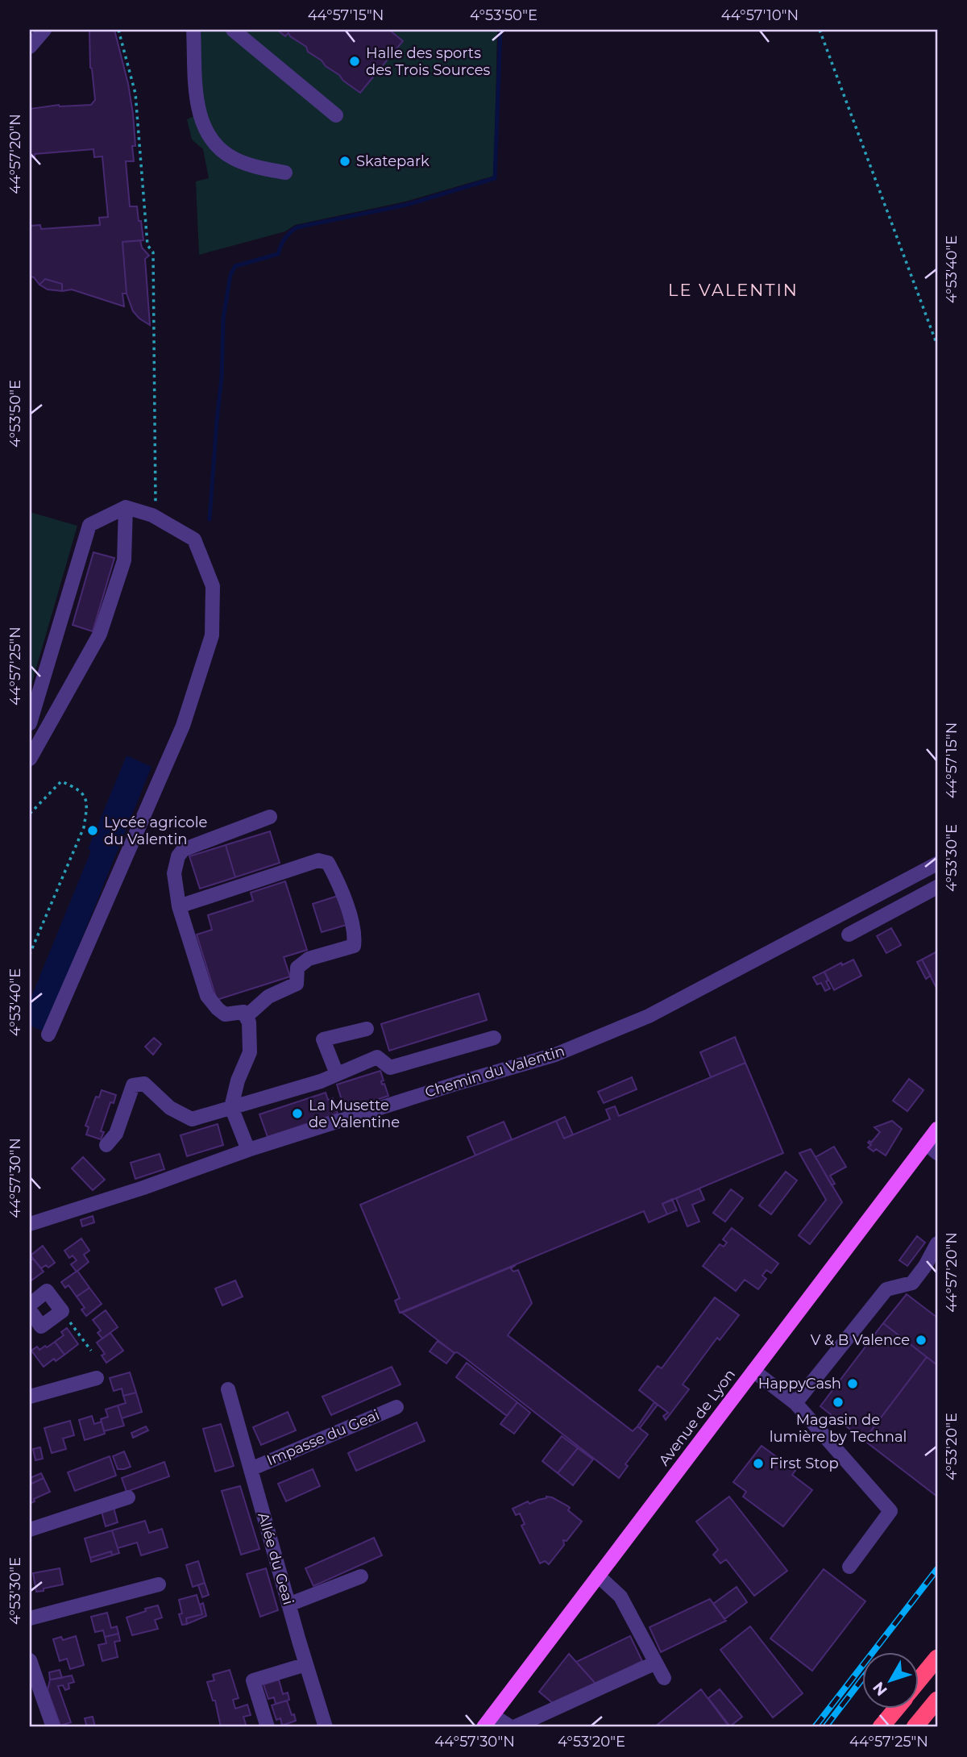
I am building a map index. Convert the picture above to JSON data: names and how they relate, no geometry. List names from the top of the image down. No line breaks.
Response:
{"streets":{"main road":["Avenue de Lyon"],"street":["Chemin du Valentin","Impasse du Geai","Allée du Geai"]},"crossings":[["Impasse du Geai","Allée du Geai"]],"districts":["LE VALENTIN"],"places":["Halle des sports des Trois Sources","Skatepark","Lycée agricole du Valentin","La Musette de Valentine","V & B Valence","HappyCash","Magasin de lumière by Technal","First Stop"],"north":"bottom left","coordinates":["44°57'15\"N","4°53'50\"E","44°57'10\"N","44°57'20\"N","4°53'40\"E","44°57'25\"N","4°53'30\"E","44°57'30\"N","4°53'20\"E"]}
